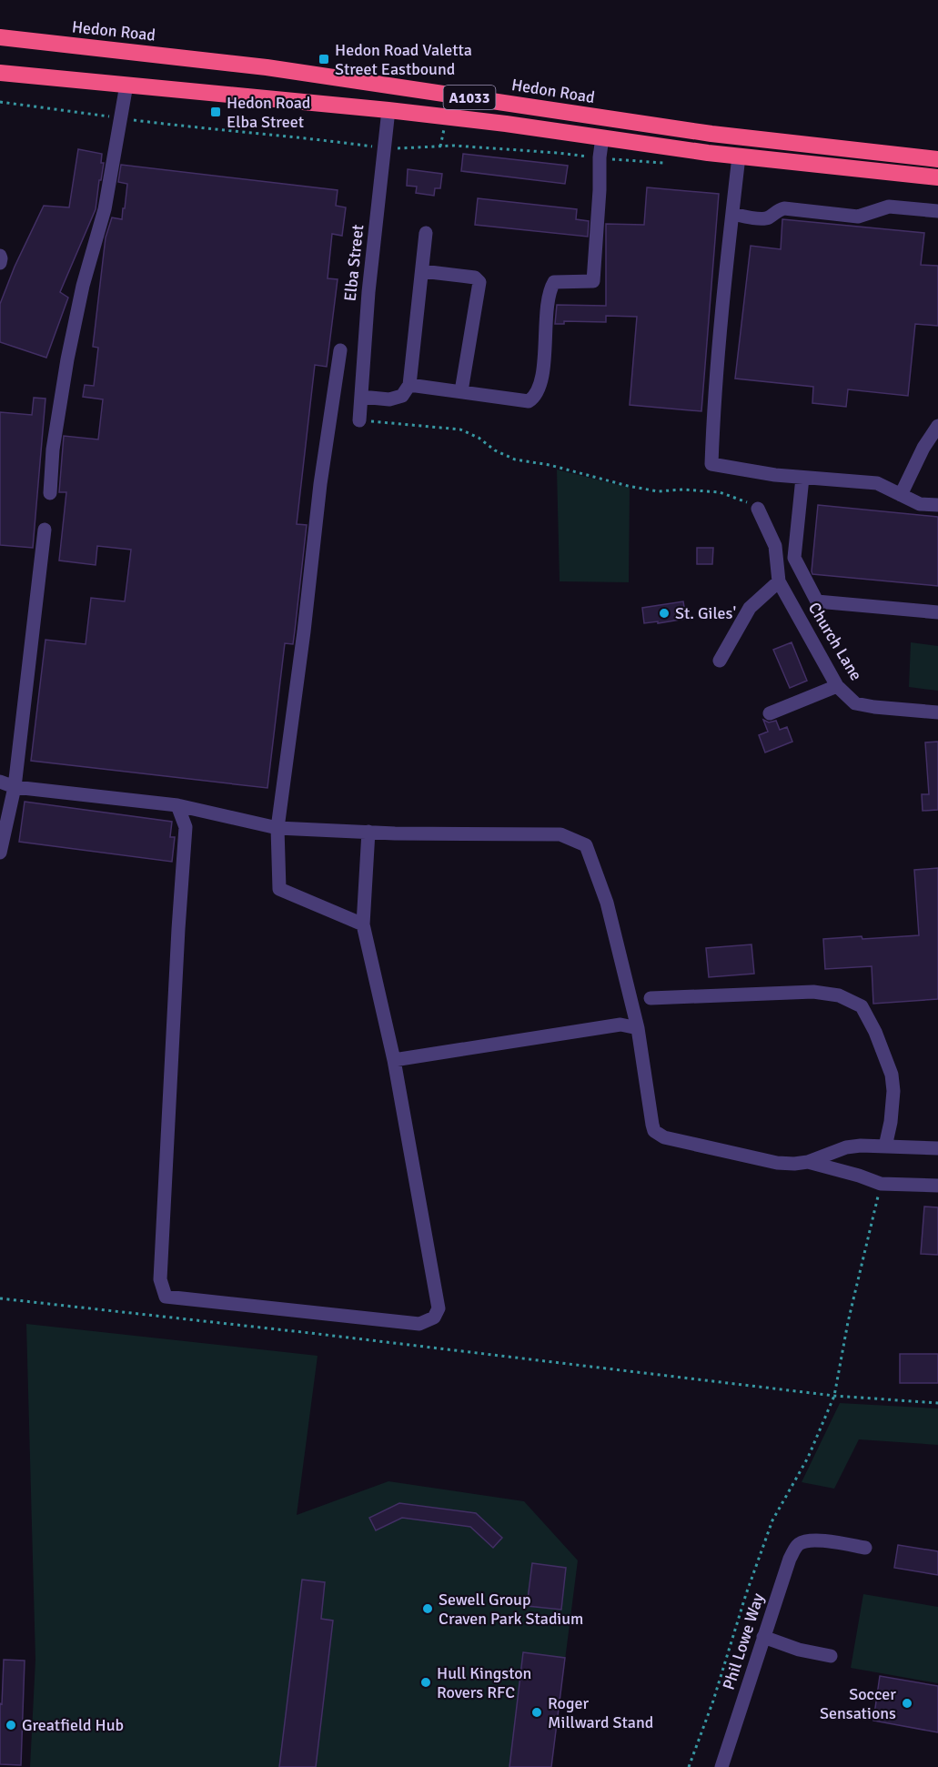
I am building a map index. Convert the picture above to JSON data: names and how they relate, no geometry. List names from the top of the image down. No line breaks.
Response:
{"streets":{"highway":["Hedon Road","A1033"],"street":["Elba Street","Church Lane","Phil Lowe Way"]},"crossings":[["A1033","Elba Street"]],"places":{"transit":["Hedon Road Valetta Street Eastbound","Hedon Road Elba Street"],"other":["St. Giles'","Sewell Group Craven Park Stadium","Hull Kingston Rovers RFC","Soccer Sensations","Roger Millward Stand","Greatfield Hub"]}}
